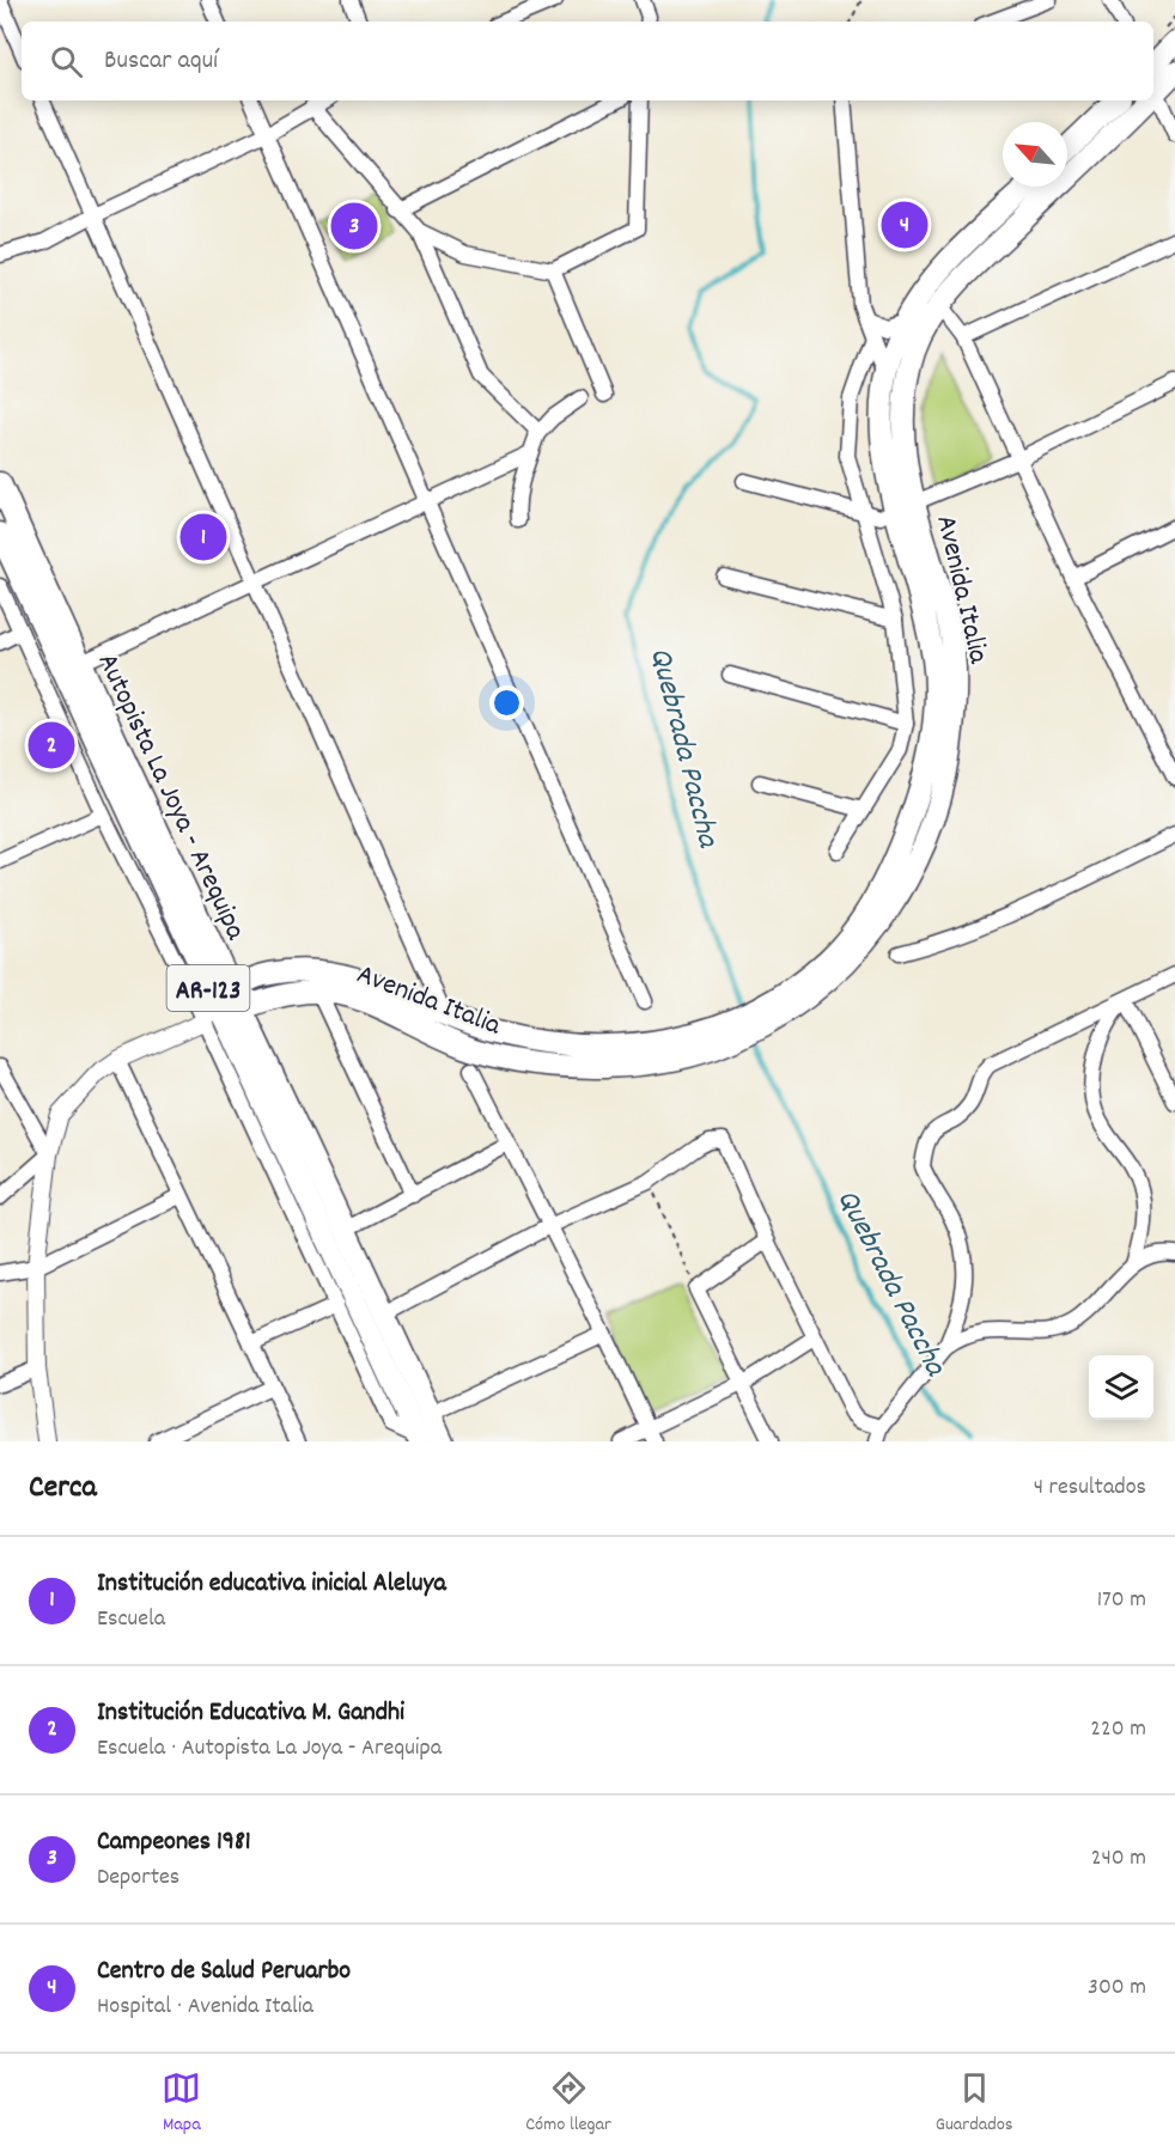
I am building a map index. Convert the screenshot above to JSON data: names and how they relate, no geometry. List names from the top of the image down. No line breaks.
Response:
{"streets":{"main road":["Avenida Italia","Autopista La Joya - Arequipa","AR-123"]},"crossings":[["Avenida Italia","Autopista La Joya - Arequipa"]],"water":["Quebrada Paccha"],"north":"top left","page":{"search":"Buscar aquí","pins":["4","3","1","2"],"heading":["Cerca","4 resultados"],"list":[{"mark":"1","name":"Institución educativa inicial Aleluya","note":"Escuela","value":"170 m"},{"mark":"2","name":"Institución Educativa M. Gandhi","note":"Escuela · Autopista La Joya - Arequipa","value":"220 m"},{"mark":"3","name":"Campeones 1981","note":"Deportes","value":"240 m"},{"mark":"4","name":"Centro de Salud Peruarbo","note":"Hospital · Avenida Italia","value":"300 m"}],"nav":["Mapa","Cómo llegar","Guardados"]}}
